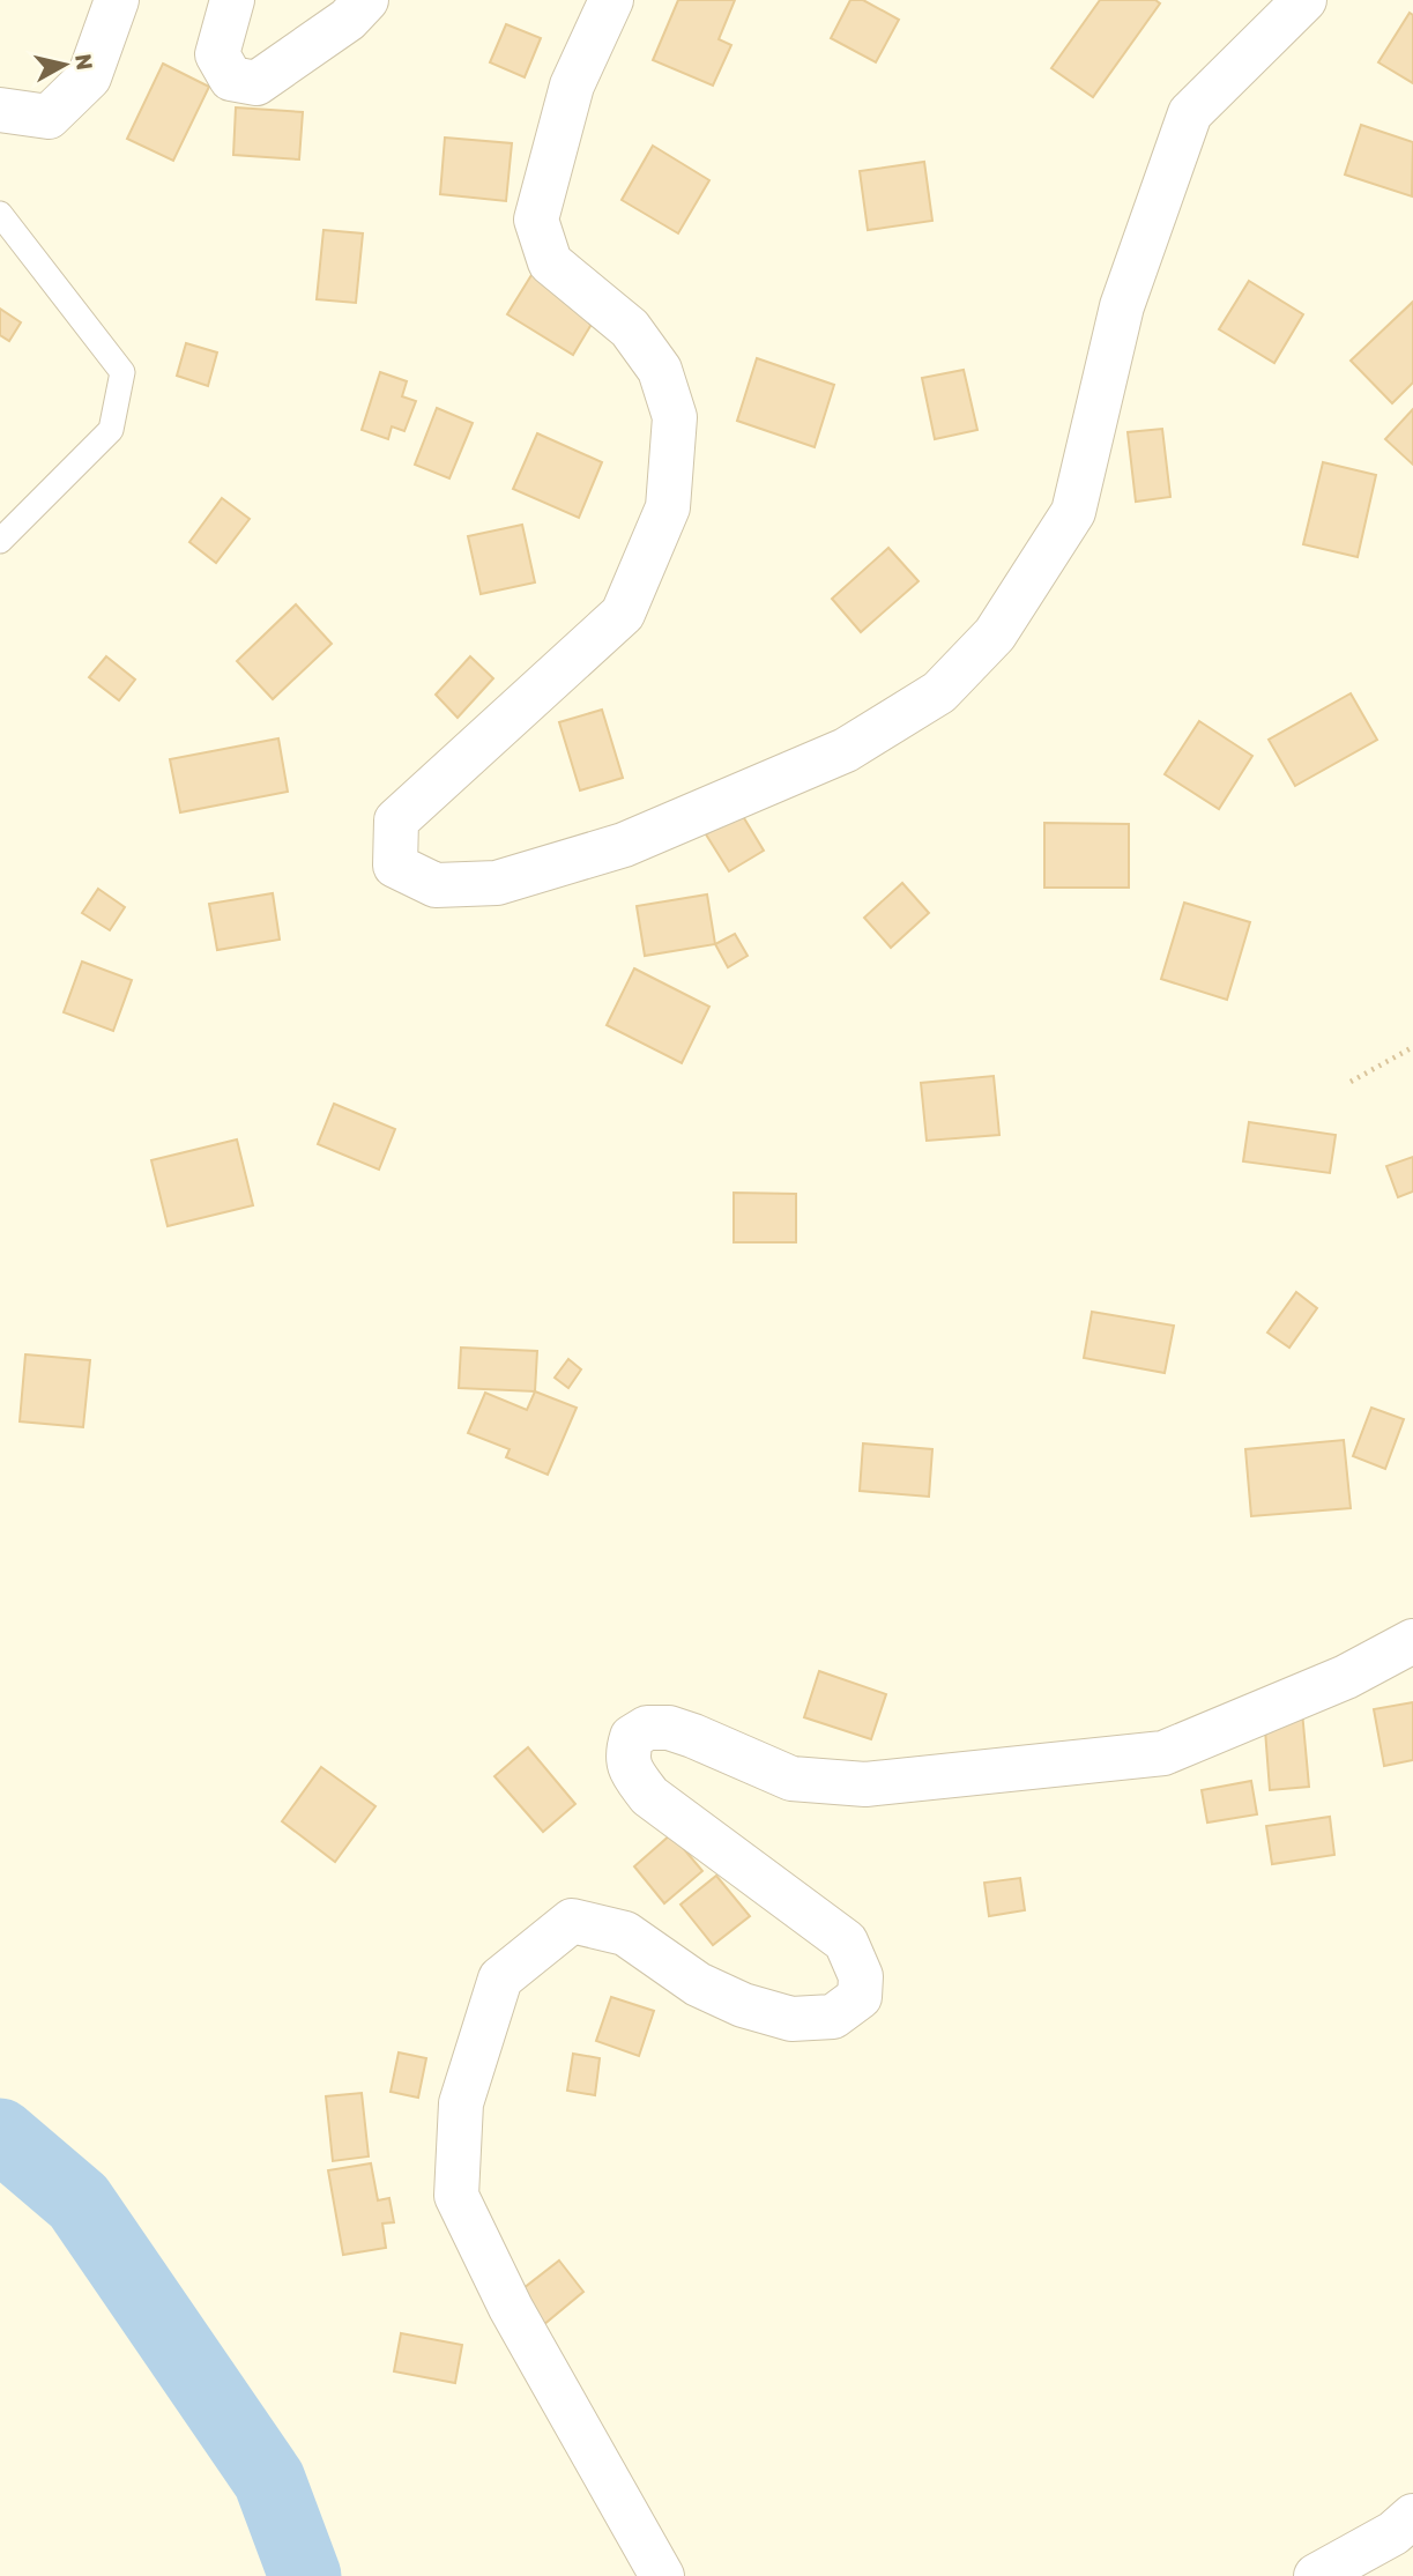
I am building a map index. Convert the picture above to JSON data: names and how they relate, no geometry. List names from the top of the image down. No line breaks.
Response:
{"north":"right"}
